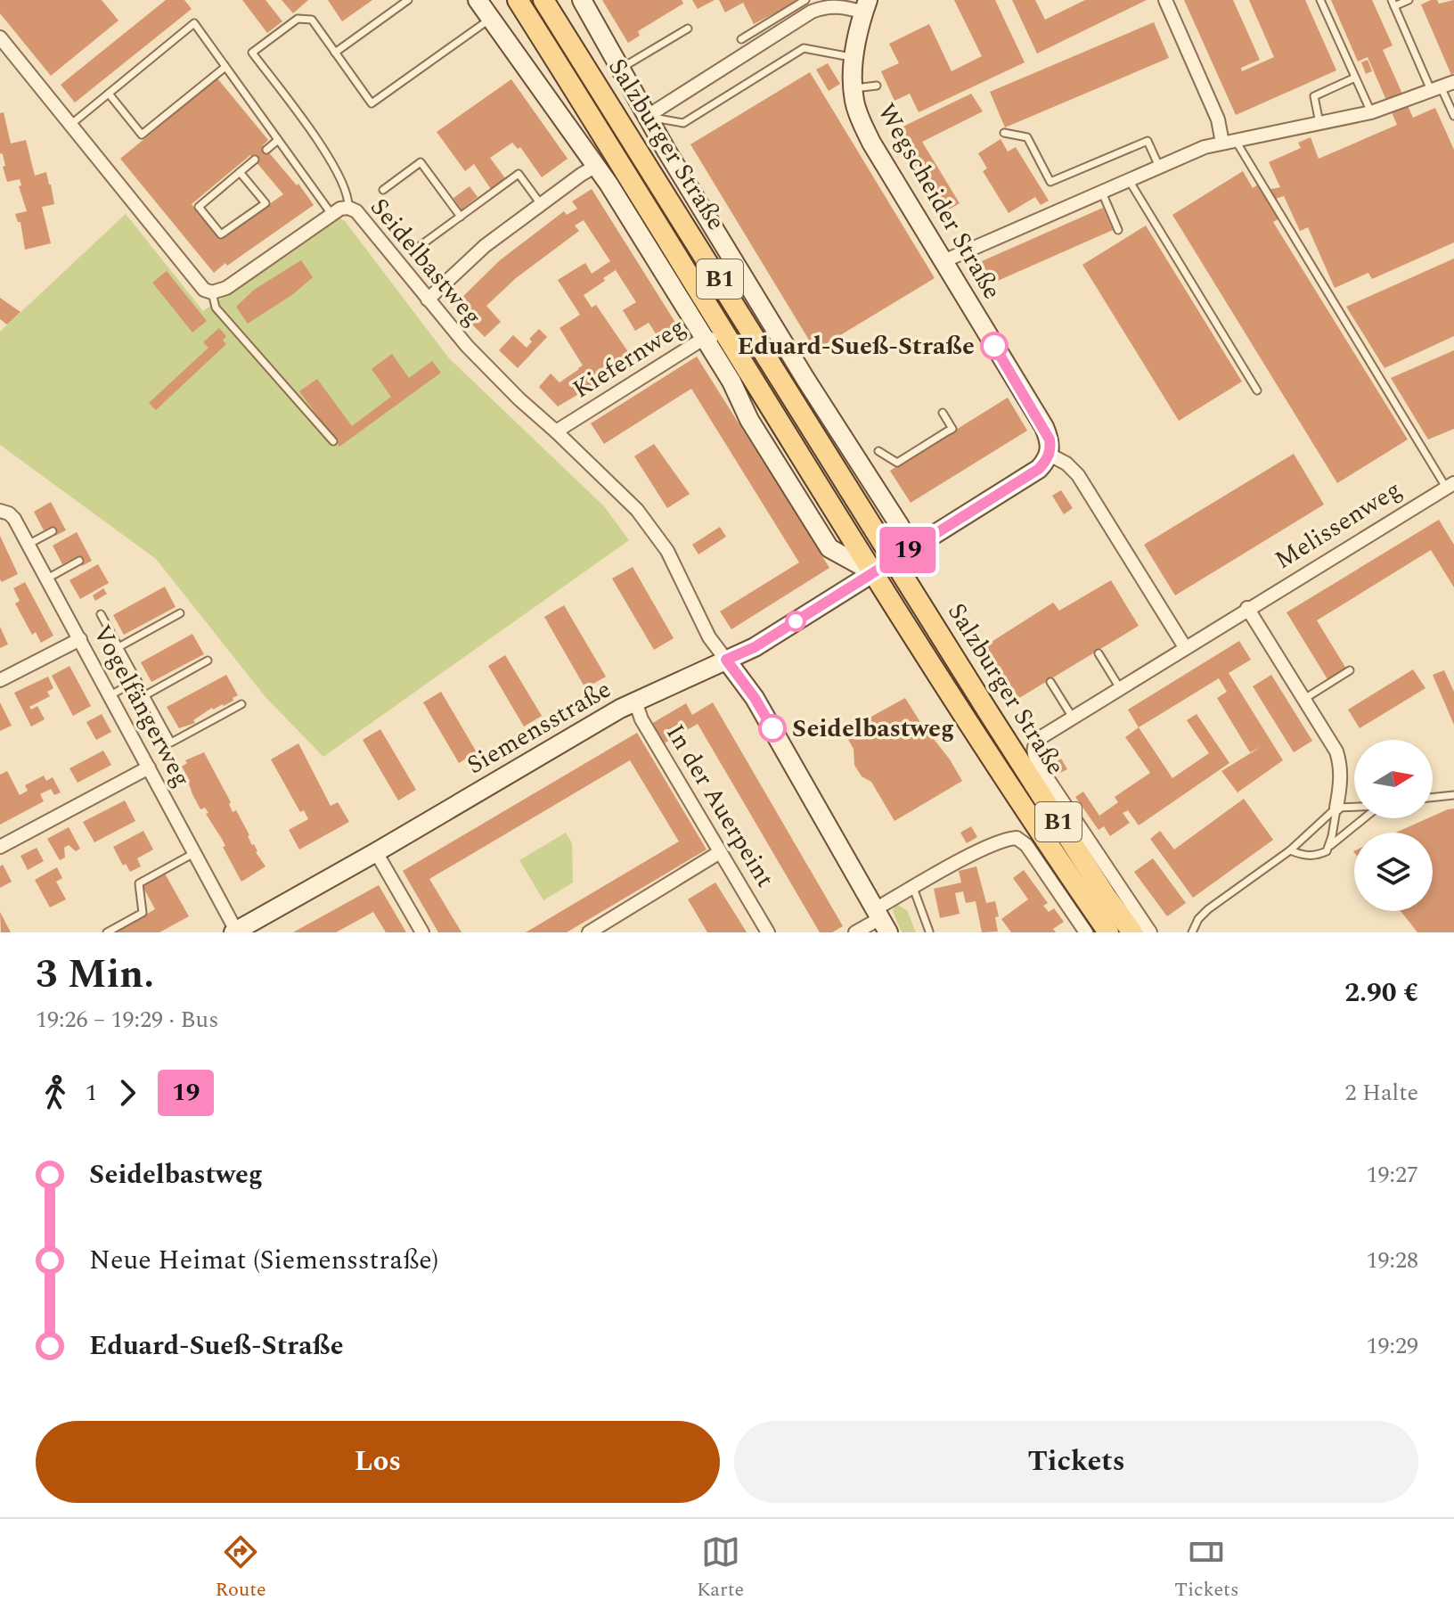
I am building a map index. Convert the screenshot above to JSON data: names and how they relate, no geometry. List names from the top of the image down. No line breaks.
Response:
{"streets":{"main road":["Salzburger Straße","B1"],"street":["Wegscheider Straße","Seidelbastweg","Kiefernweg","Melissenweg","Vogelfängerweg","Siemensstraße","In der Auerpeint"]},"crossings":[["Salzburger Straße","Kiefernweg"],["Salzburger Straße","Siemensstraße"],["Seidelbastweg","Kiefernweg"],["Seidelbastweg","Siemensstraße"],["Vogelfängerweg","Siemensstraße"],["Siemensstraße","In der Auerpeint"]],"places":["Eduard-Sueß-Straße","Seidelbastweg"],"lines":["bus line 19"],"north":"right","page":{"on_map":"19","heading":["3 Min.","19:26 – 19:29 · Bus","2.90 €"],"legs":["1","19","2 Halte"],"list":[{"name":"Seidelbastweg","value":"19:27"},{"name":"Neue Heimat (Siemensstraße)","value":"19:28"},{"name":"Eduard-Sueß-Straße","value":"19:29"}],"buttons":["Los","Tickets"],"tabs":["Route","Karte","Tickets"]}}
